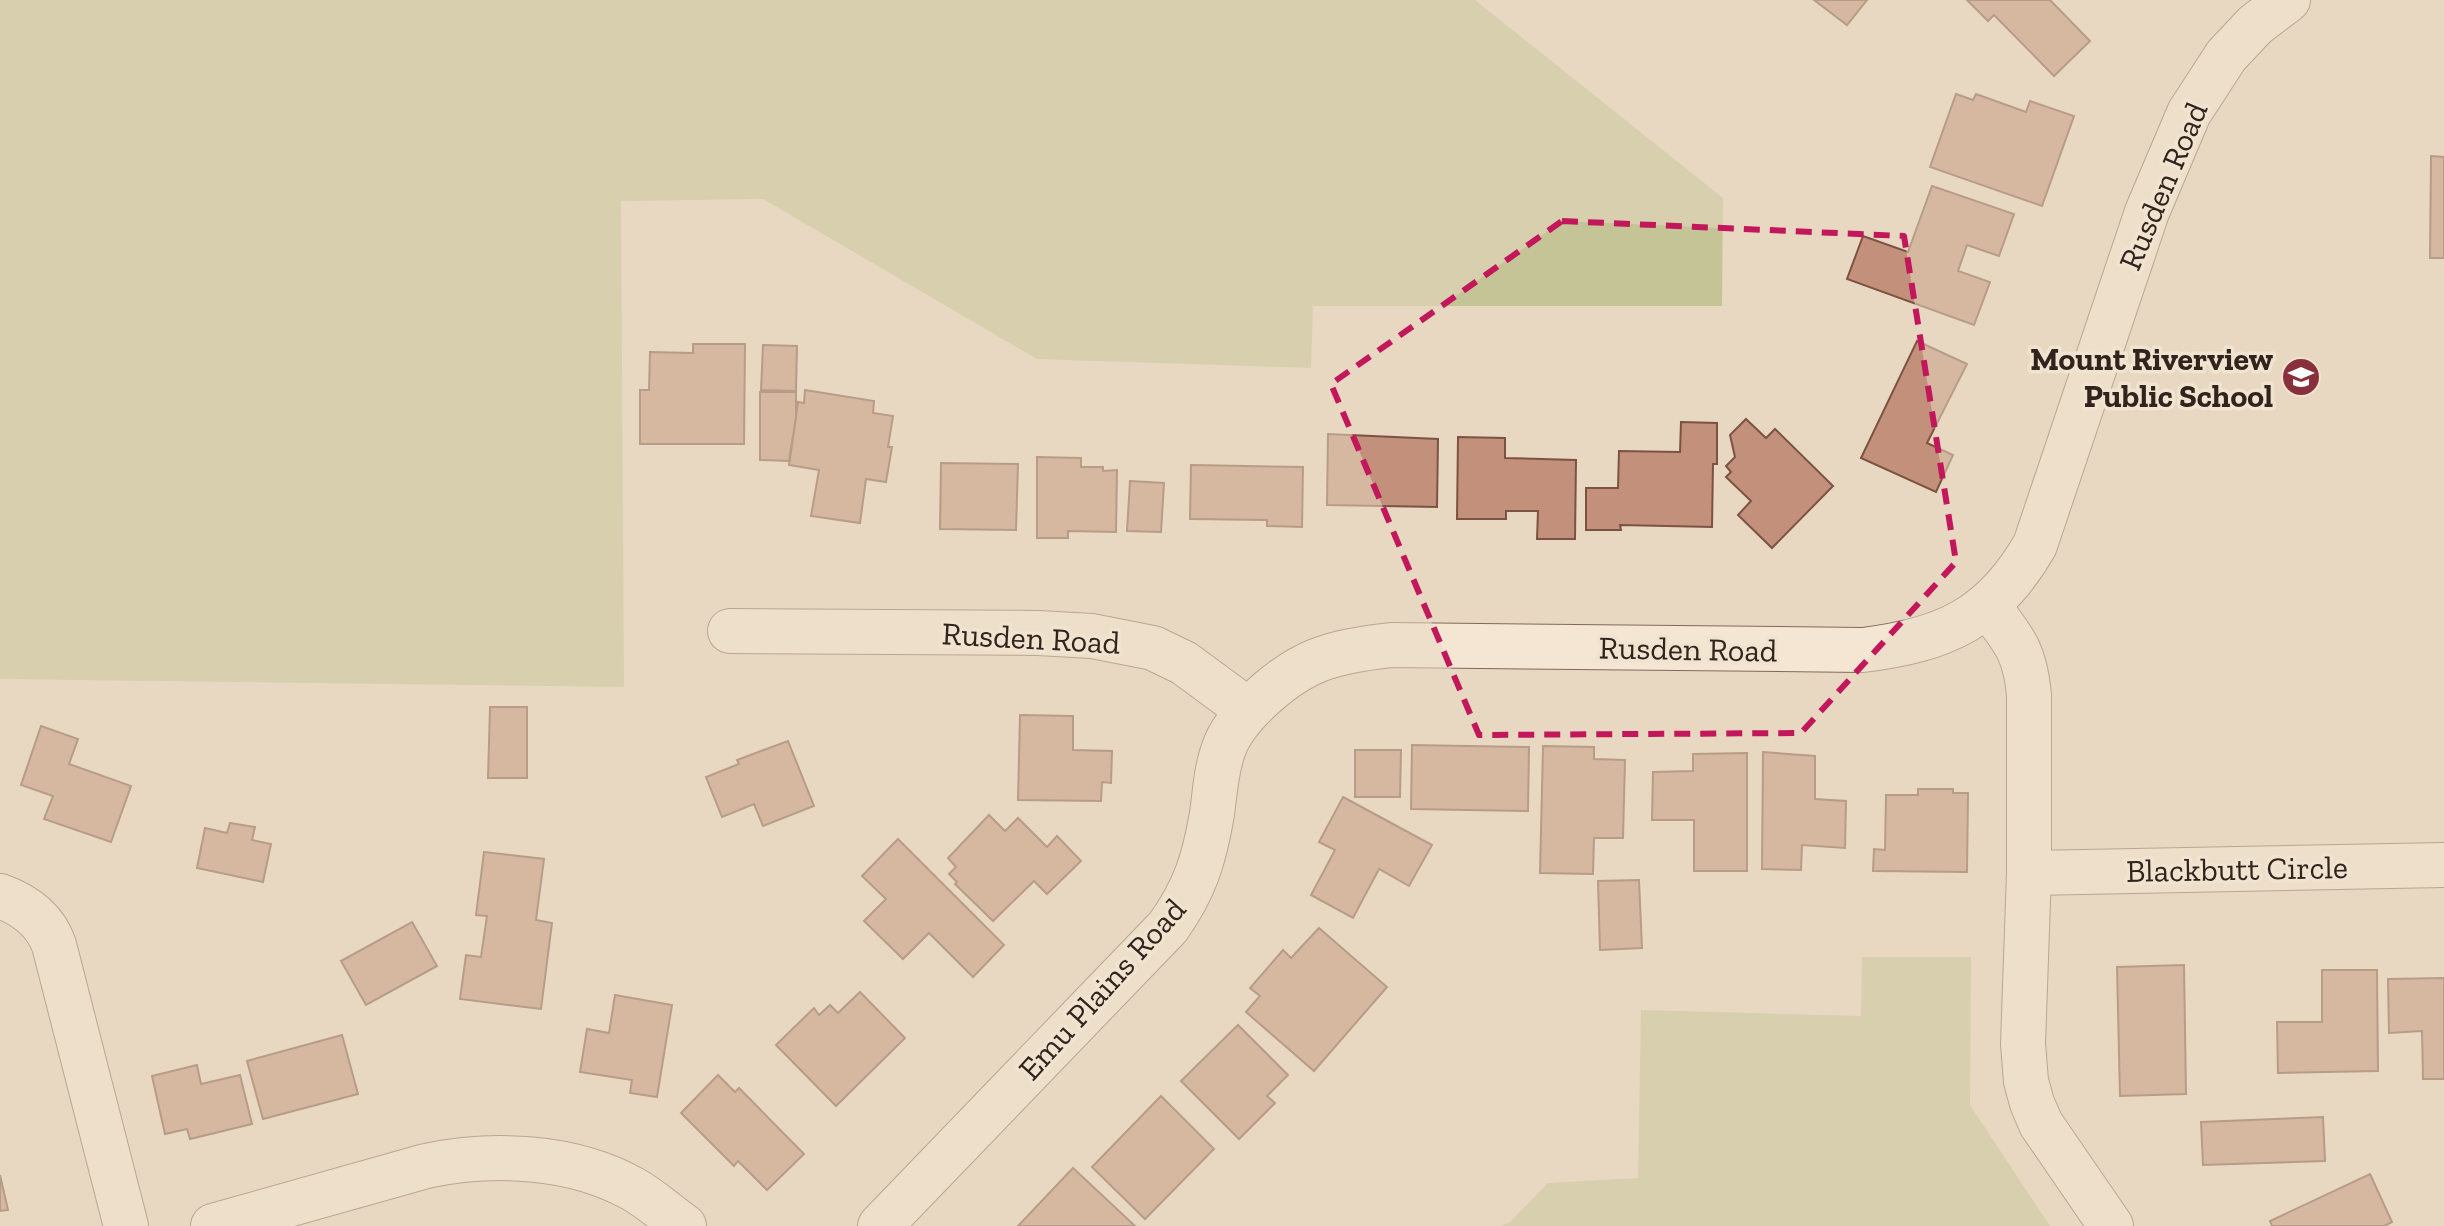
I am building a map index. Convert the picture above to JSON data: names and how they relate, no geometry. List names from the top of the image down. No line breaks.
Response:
{"streets":{"street":["Rusden Road","Blackbutt Circle","Emu Plains Road"]},"crossings":[["Rusden Road","Emu Plains Road"]],"places":{"school or university":["Mount Riverview Public School"]}}
